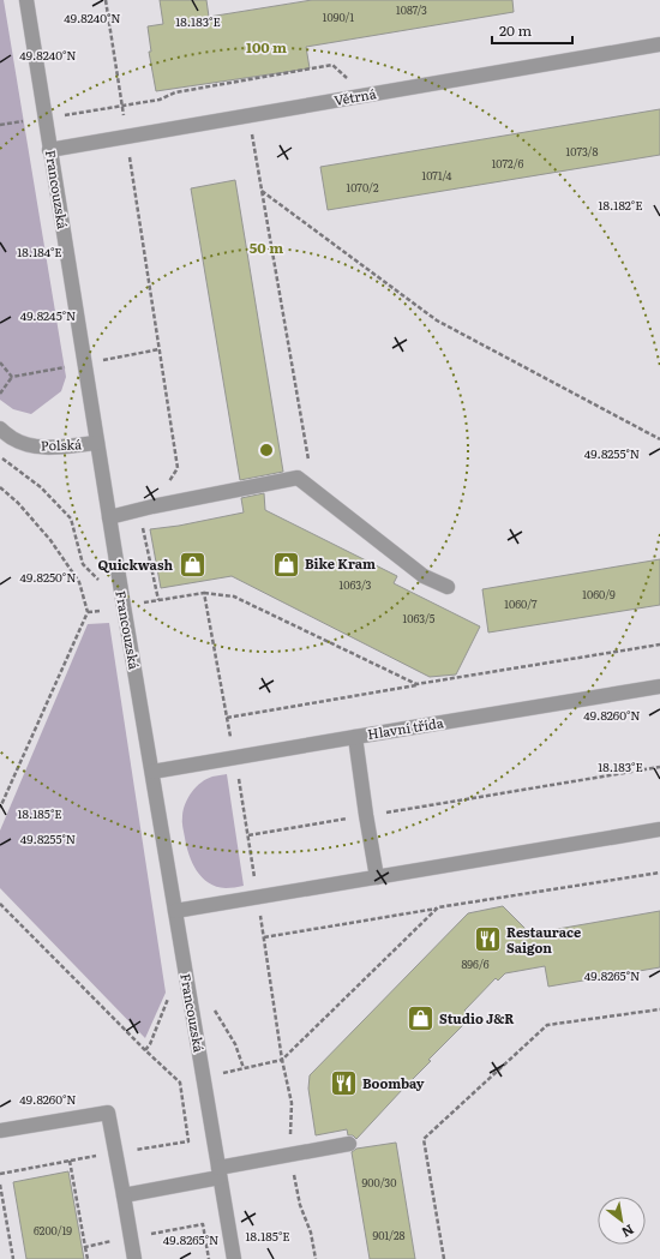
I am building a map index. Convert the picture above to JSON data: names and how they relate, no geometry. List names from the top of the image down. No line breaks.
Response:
{"streets":{"street":["Větrná","Francouzská","Polská","Hlavní třída"]},"crossings":[["Větrná","Francouzská"],["Francouzská","Polská"],["Francouzská","Hlavní třída"]],"places":{"shop":["Bike Kram","Quickwash","Studio J&R"],"restaurant":["Restaurace Saigon","Boombay"]},"house_numbers":["1087/3","1090/1","1073/8","1072/6","1071/4","1070/2","1063/3","1060/9","1060/7","1063/5","896/6","900/30","6200/19","901/28"],"scale_bar":"20 m","north":"bottom right","coordinates":["49.8240°N","18.183°E","18.182°E","18.184°E","49.8245°N","49.8255°N","49.8250°N","49.8260°N","18.185°E","49.8265°N"],"rings":["100 m","50 m"]}
